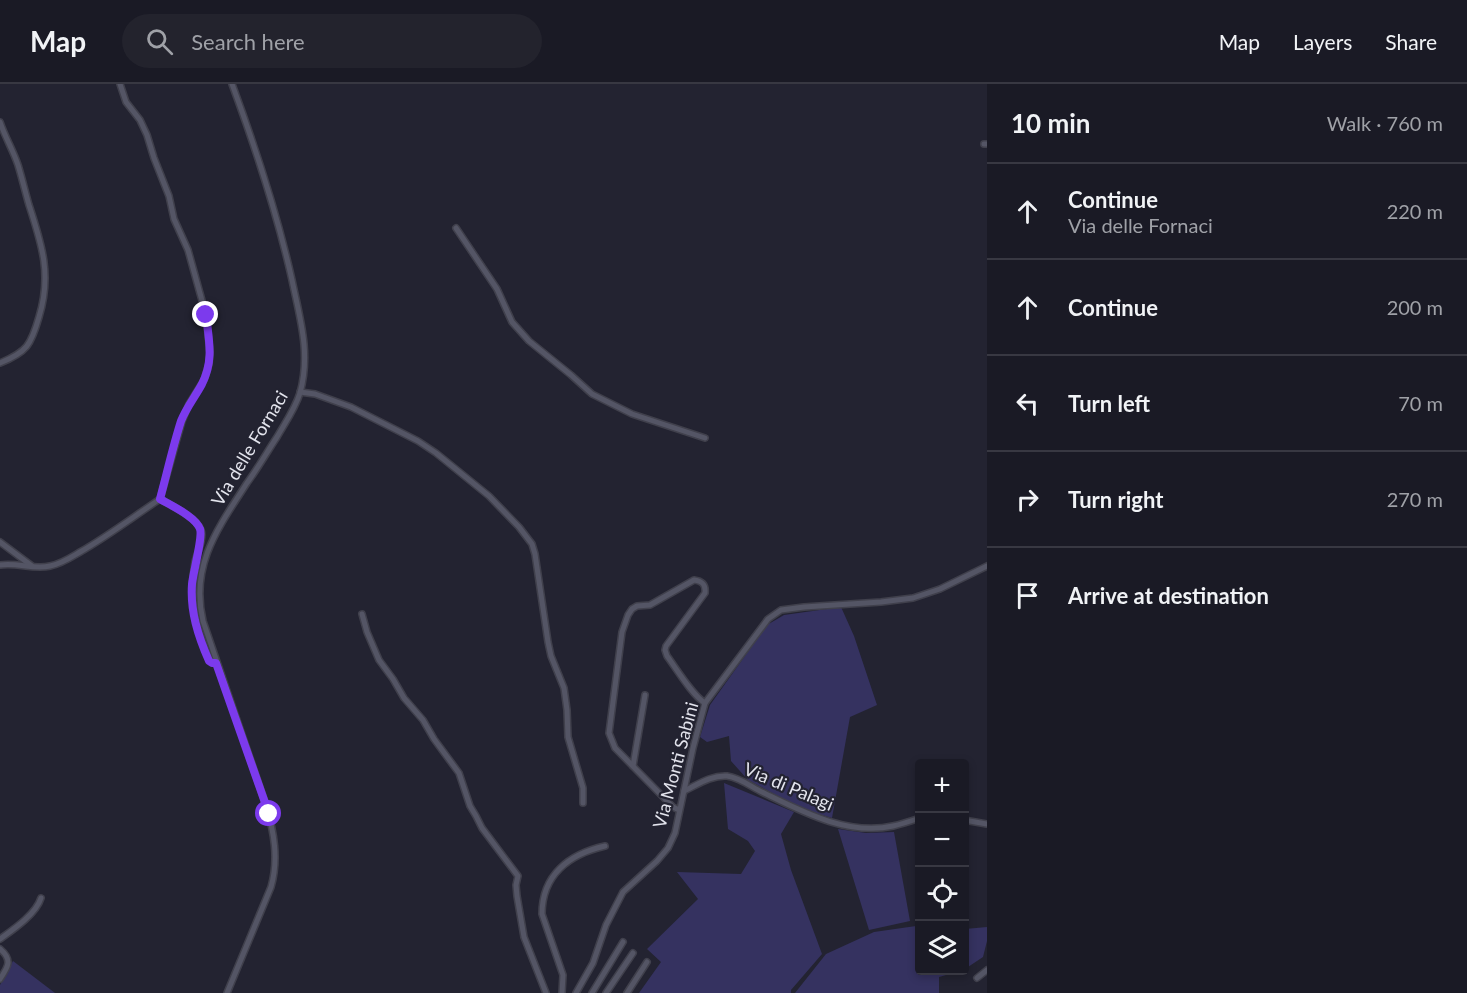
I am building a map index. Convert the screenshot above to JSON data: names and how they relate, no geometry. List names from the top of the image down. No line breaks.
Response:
{"streets":{"street":["Via delle Fornaci","Via Monti Sabini","Via di Palagi"]},"crossings":[["Via Monti Sabini","Via di Palagi"]],"page":{"header":"Map","search":"Search here","nav":["Map","Layers","Share"],"heading":["10 min","Walk · 760 m"],"list":[["Continue","Via delle Fornaci","220 m"],["Continue","200 m"],["Turn left","70 m"],["Turn right","270 m"],"Arrive at destination"],"map_buttons":["+","−"]}}
